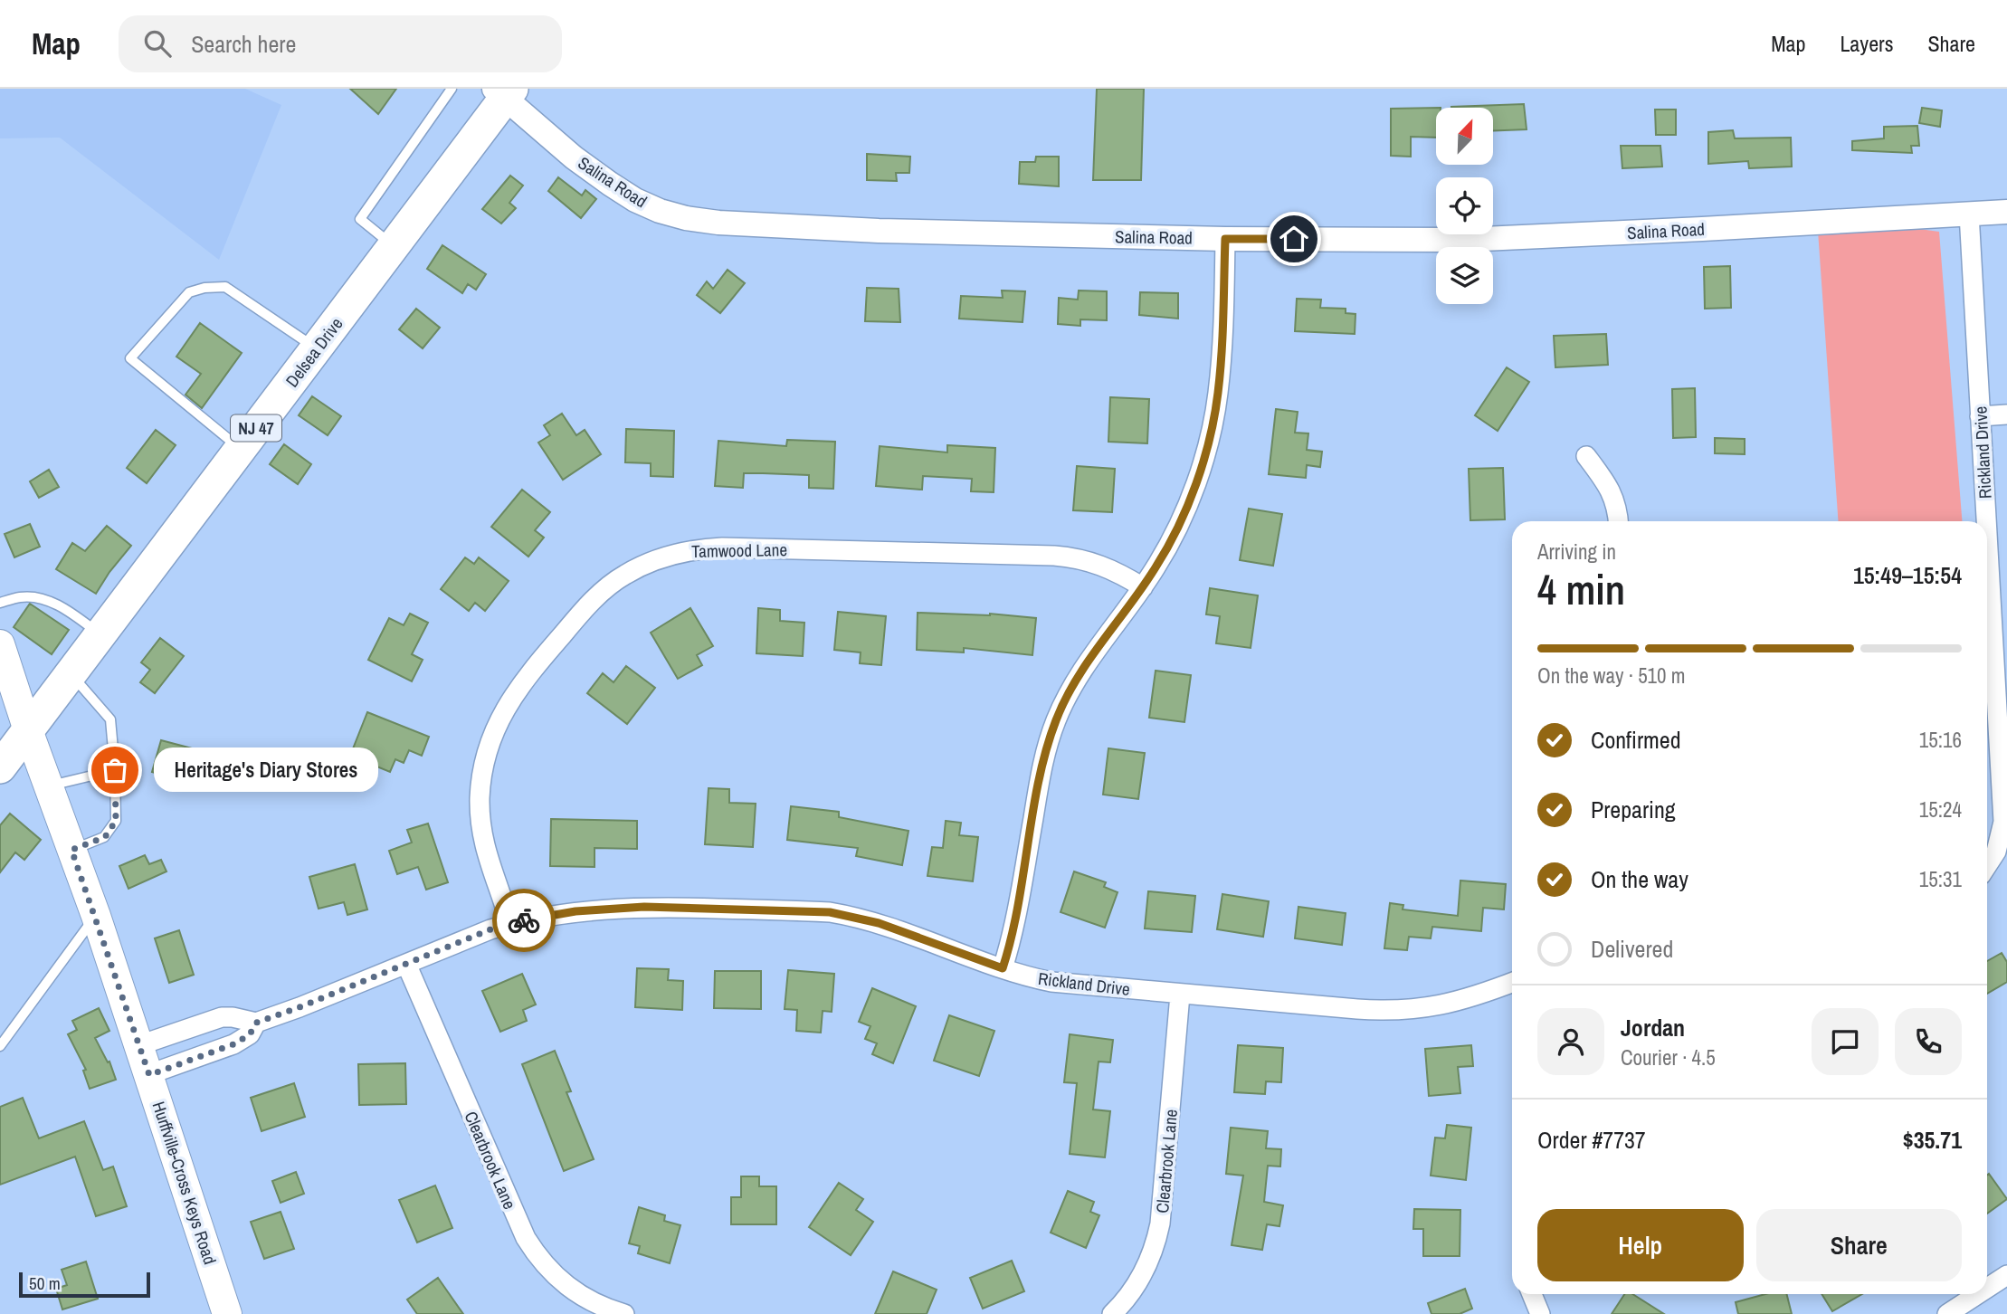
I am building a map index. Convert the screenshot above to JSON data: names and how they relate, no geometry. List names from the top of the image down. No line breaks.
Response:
{"streets":{"main road":["Delsea Drive","NJ 47","Hurffville-Cross Keys Road"],"street":["Salina Road","Rickland Drive","Tamwood Lane","Clearbrook Lane"]},"crossings":[["Salina Road","Delsea Drive"],["Salina Road","Rickland Drive"],["Delsea Drive","Hurffville-Cross Keys Road"],["Rickland Drive","Tamwood Lane"],["Rickland Drive","Clearbrook Lane"],["Rickland Drive","Hurffville-Cross Keys Road"]],"places":["Heritage's Diary Stores"],"scale_bar":"50 m","north":"top right","page":{"header":"Map","search":"Search here","nav":["Map","Layers","Share"],"heading":["4 min","Arriving in","15:49–15:54"],"panel":["Jordan","Courier · 4.5","Order #7737","$35.71"],"bar":"On the way · 510 m","list":[["Confirmed","15:16"],["Preparing","15:24"],["On the way","15:31"],"Delivered"],"bubble":"Heritage's Diary Stores","buttons":["Help","Share"],"scale":"50 m"}}
